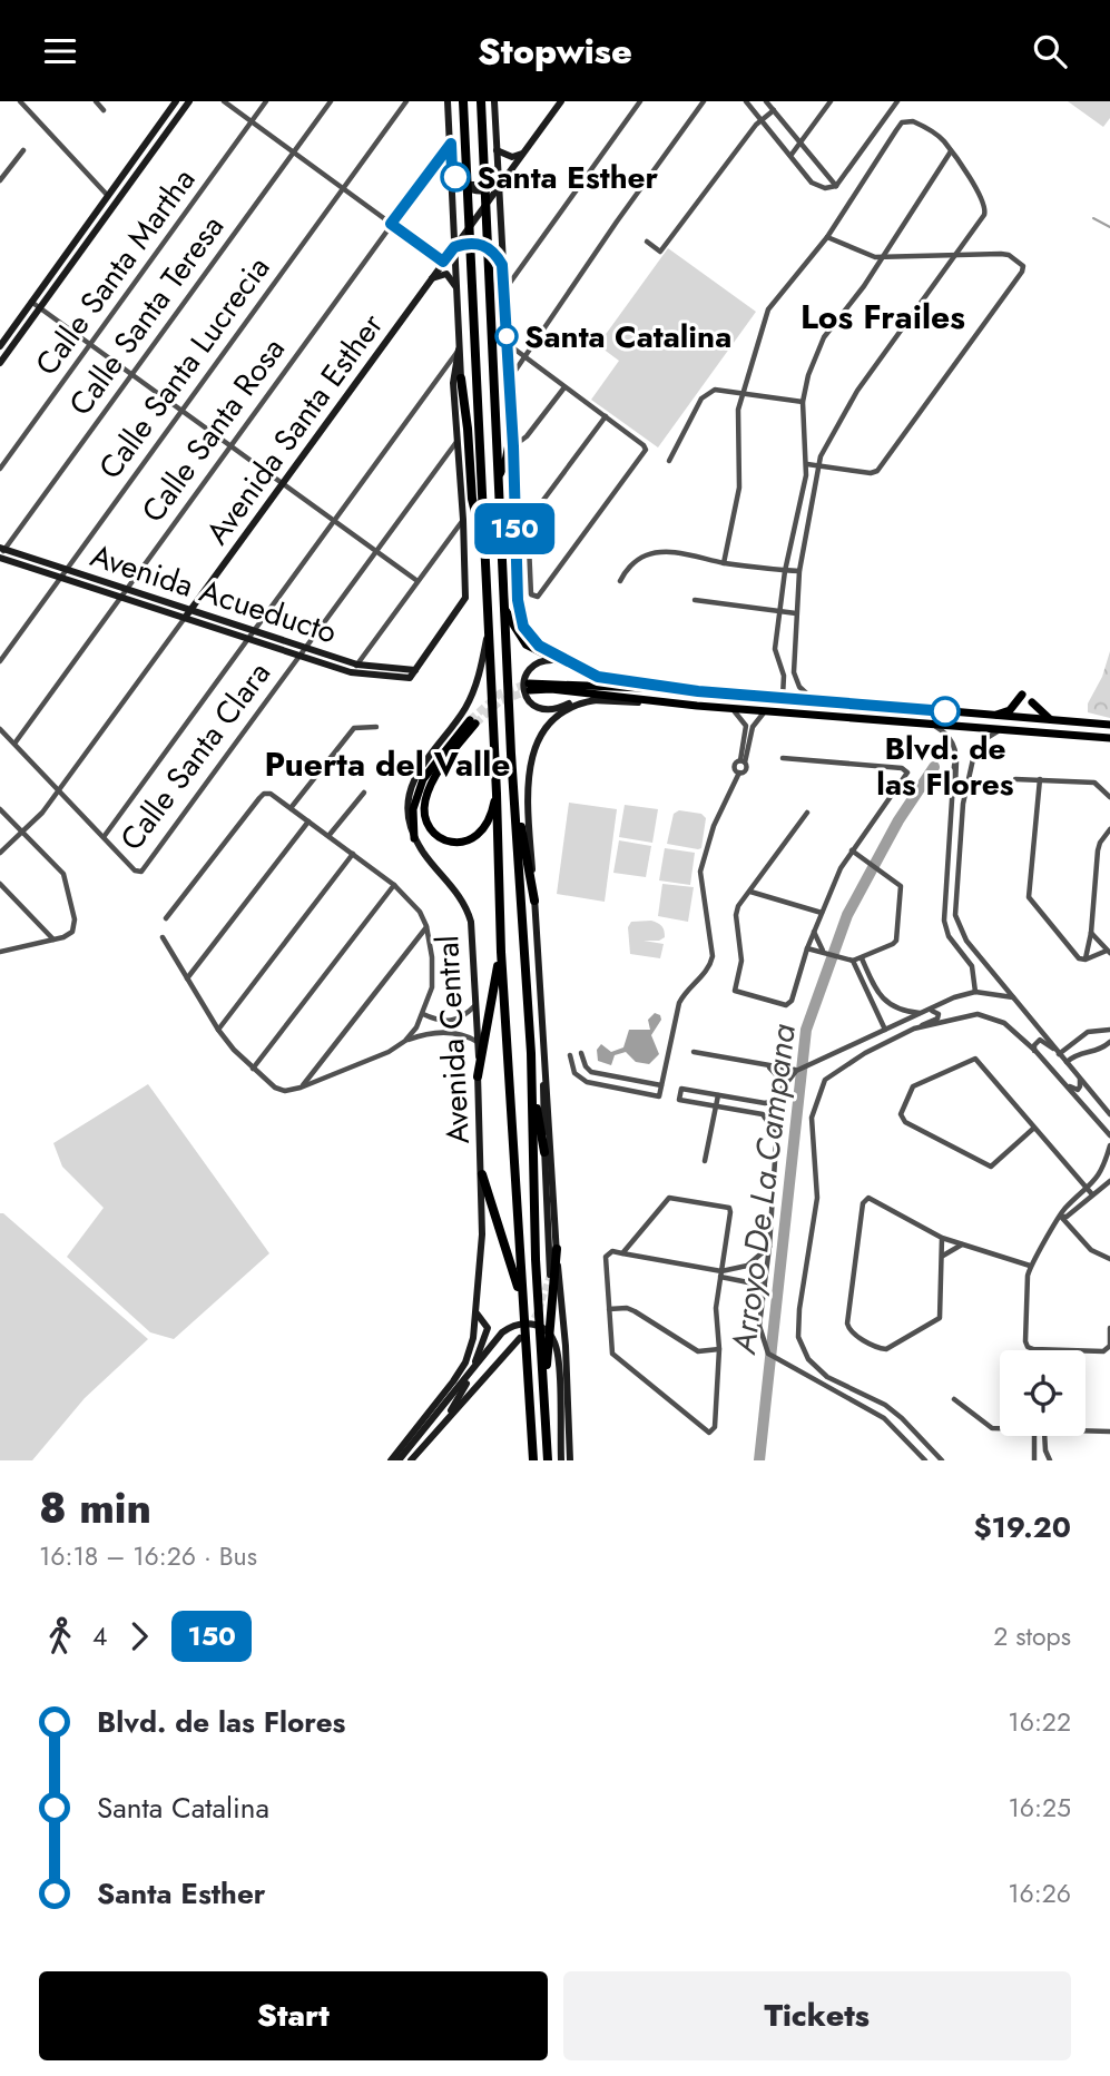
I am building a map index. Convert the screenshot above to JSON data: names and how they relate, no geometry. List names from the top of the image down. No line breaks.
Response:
{"streets":{"main road":["Avenida Santa Esther","Avenida Acueducto","Avenida Central"],"street":["Calle Santa Martha","Calle Santa Teresa","Calle Santa Lucrecia","Calle Santa Rosa","Calle Santa Clara"]},"crossings":[["Calle Santa Teresa","Avenida Acueducto"],["Calle Santa Lucrecia","Avenida Acueducto"],["Avenida Santa Esther","Avenida Acueducto"],["Calle Santa Rosa","Avenida Acueducto"],["Avenida Acueducto","Calle Santa Clara"]],"districts":["Los Frailes","Puerta del Valle"],"water":["Arroyo De La Campana"],"places":["Santa Esther","Santa Catalina","Blvd. de las Flores"],"lines":["bus line 150"],"page":{"header":"Stopwise","on_map":"150","heading":["8 min","16:18 – 16:26 · Bus","$19.20"],"legs":["4","150","2 stops"],"list":[{"name":"Blvd. de las Flores","value":"16:22"},{"name":"Santa Catalina","value":"16:25"},{"name":"Santa Esther","value":"16:26"}],"buttons":["Start","Tickets"]}}
